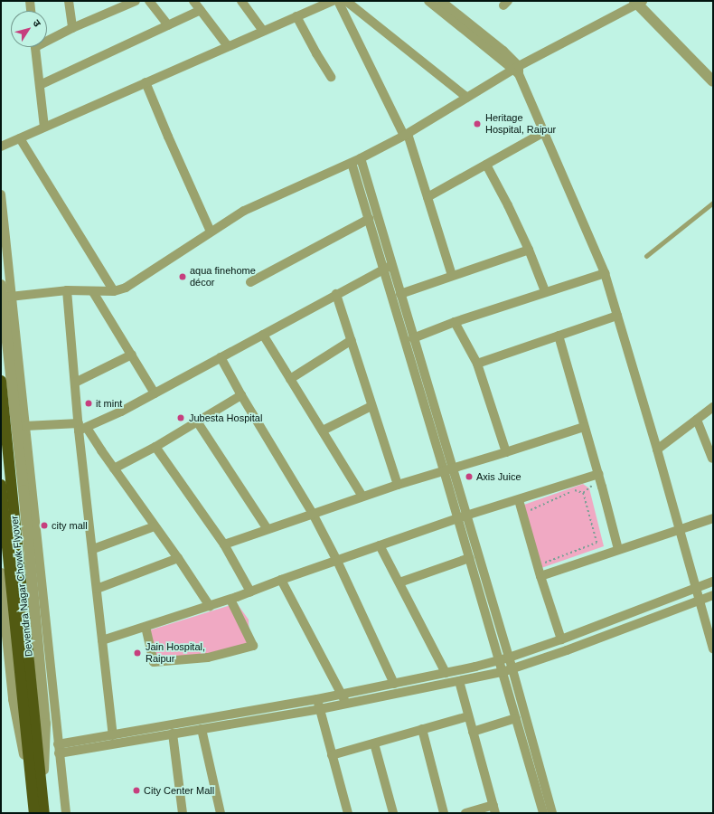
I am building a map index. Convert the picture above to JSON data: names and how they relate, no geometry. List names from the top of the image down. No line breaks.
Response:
{"streets":{"highway":["Devendra Nagar Chowk Flyover"]},"places":["Heritage Hospital, Raipur","aqua finehome décor","it mint","Jubesta Hospital","Axis Juice","city mall","Jain Hospital, Raipur","City Center Mall"],"north":"top right"}
